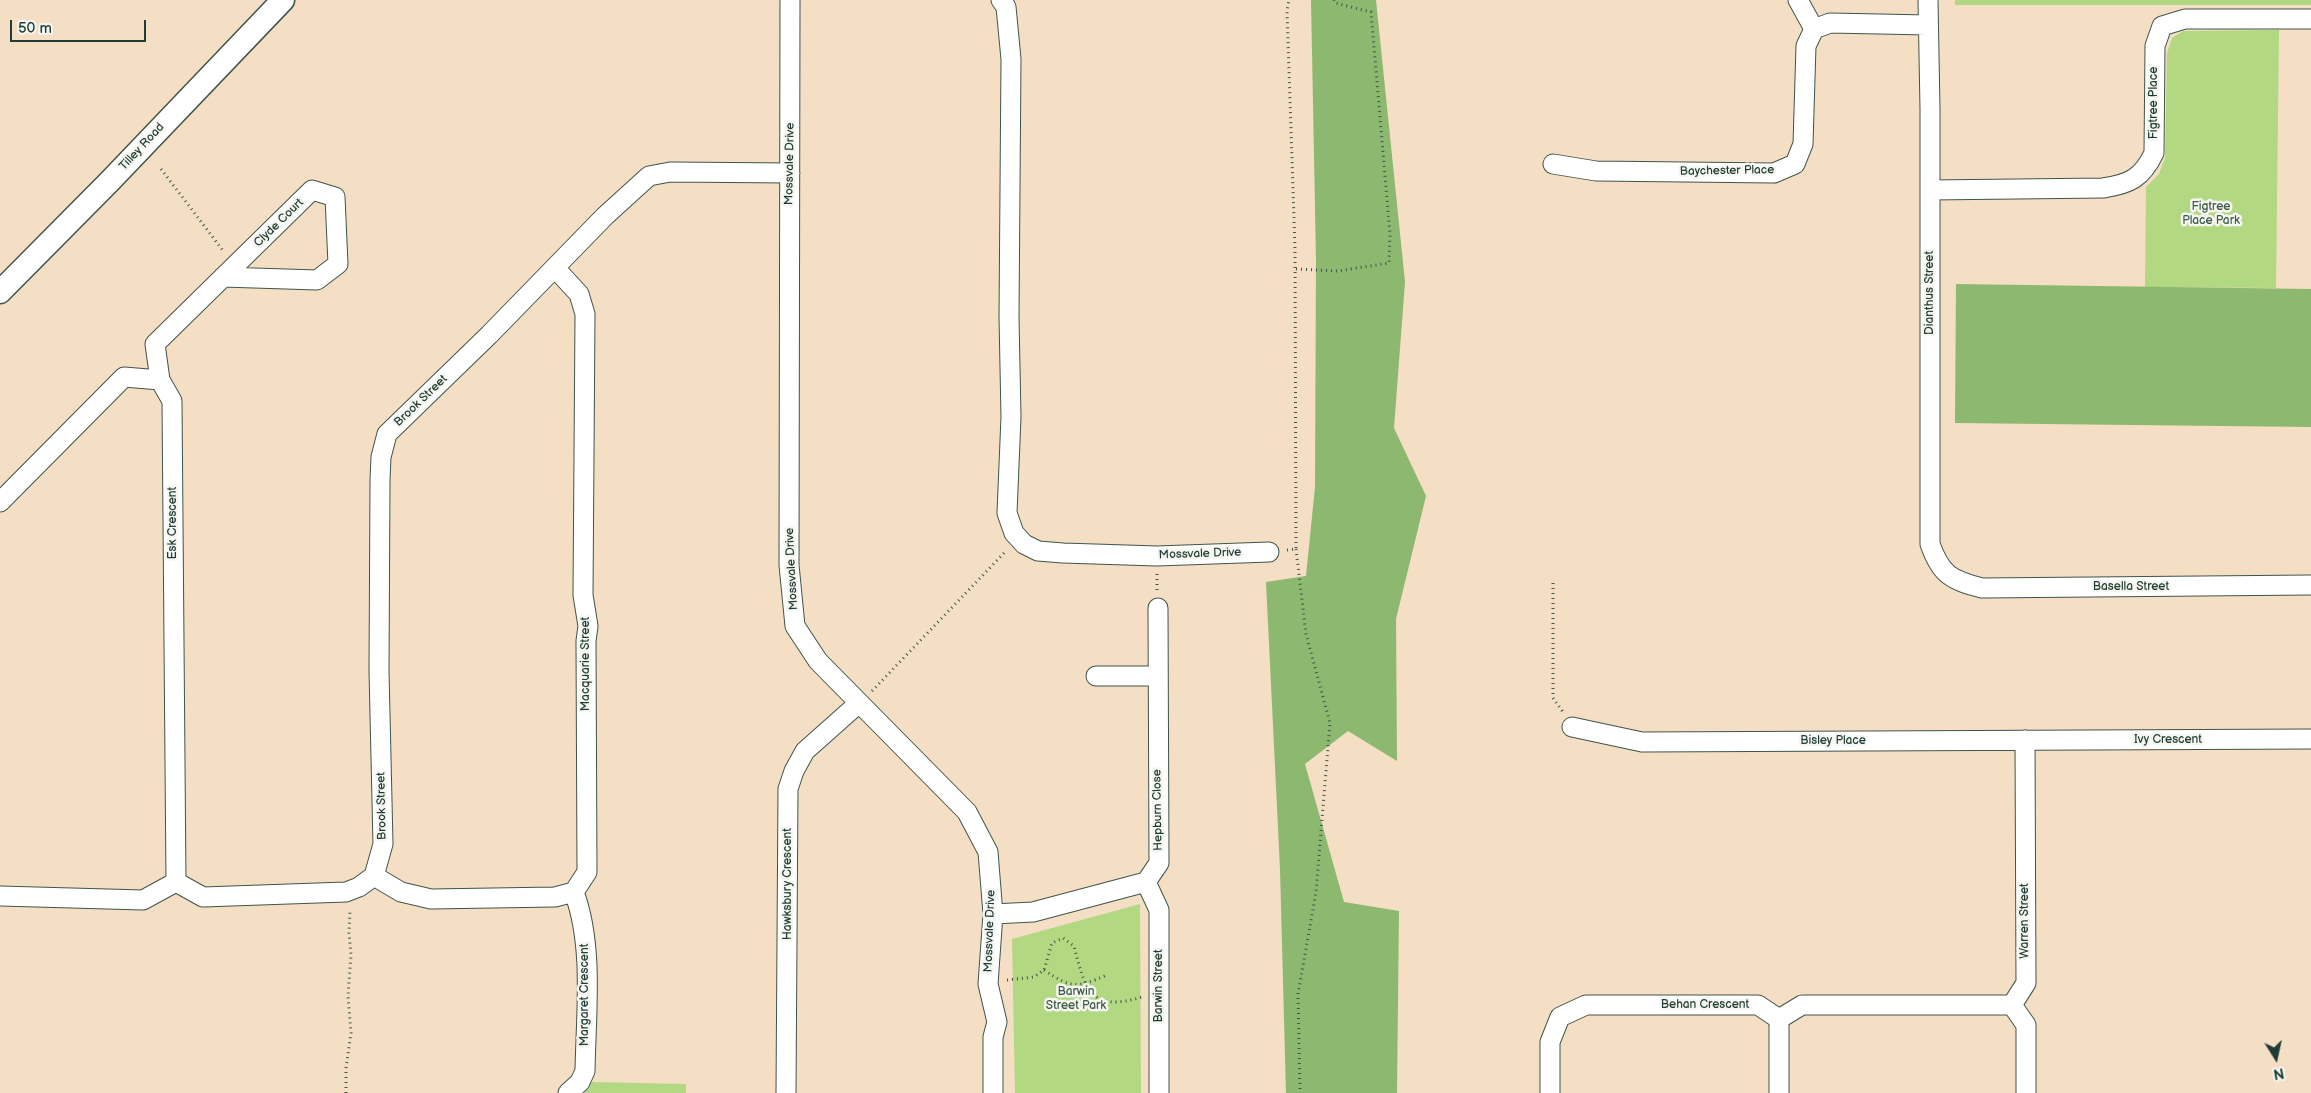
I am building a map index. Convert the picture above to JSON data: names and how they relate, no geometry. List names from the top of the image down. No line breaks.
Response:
{"streets":{"main road":["Tilley Road"],"street":["Figtree Place","Mossvale Drive","Baychester Place","Clyde Court","Dianthus Street","Brook Street","Esk Crescent","Basella Street","Macquarie Street","Ivy Crescent","Bisley Place","Hepburn Close","Hawksbury Crescent","Warren Street","Barwin Street","Margaret Crescent","Behan Crescent"]},"crossings":[["Figtree Place","Dianthus Street"],["Mossvale Drive","Brook Street"],["Mossvale Drive","Hawksbury Crescent"],["Clyde Court","Esk Crescent"],["Dianthus Street","Basella Street"],["Brook Street","Macquarie Street"],["Macquarie Street","Margaret Crescent"],["Ivy Crescent","Bisley Place"],["Ivy Crescent","Warren Street"],["Bisley Place","Warren Street"],["Hepburn Close","Barwin Street"]],"parks":["Figtree Place Park","Barwin Street Park"],"scale_bar":"50 m","north":"bottom"}
